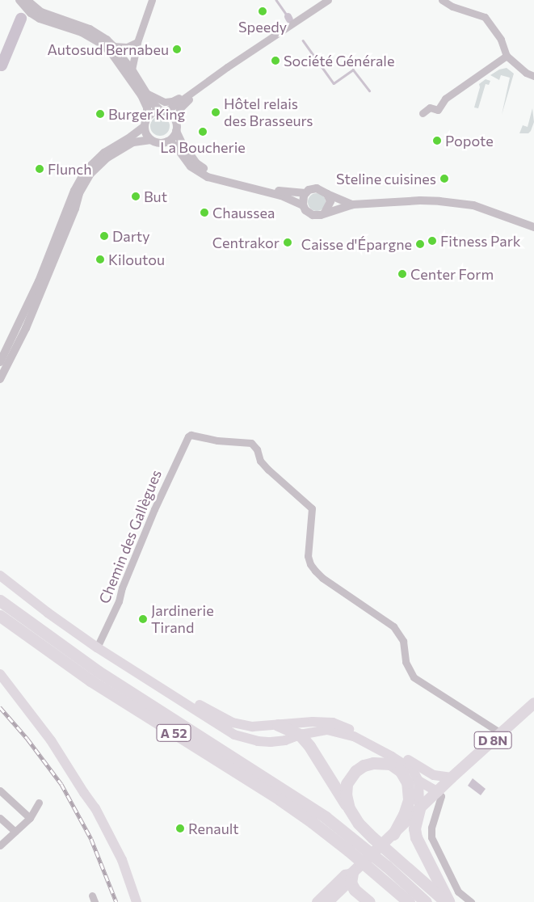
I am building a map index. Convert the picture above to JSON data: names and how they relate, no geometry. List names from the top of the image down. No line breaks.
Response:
{"streets":{"highway":["A 52"],"main road":["D 8N"],"street":["Chemin des Gallègues"]},"crossings":[["Chemin des Gallègues","D 8N"]],"places":["Speedy","Autosud Bernabeu","Société Générale","Hôtel relais des Brasseurs","Burger King","La Boucherie","Popote","Flunch","Steline cuisines","But","Chaussea","Darty","Fitness Park","Centrakor","Caisse d'Épargne","Kiloutou","Center Form","Jardinerie Tirand","Renault"]}
